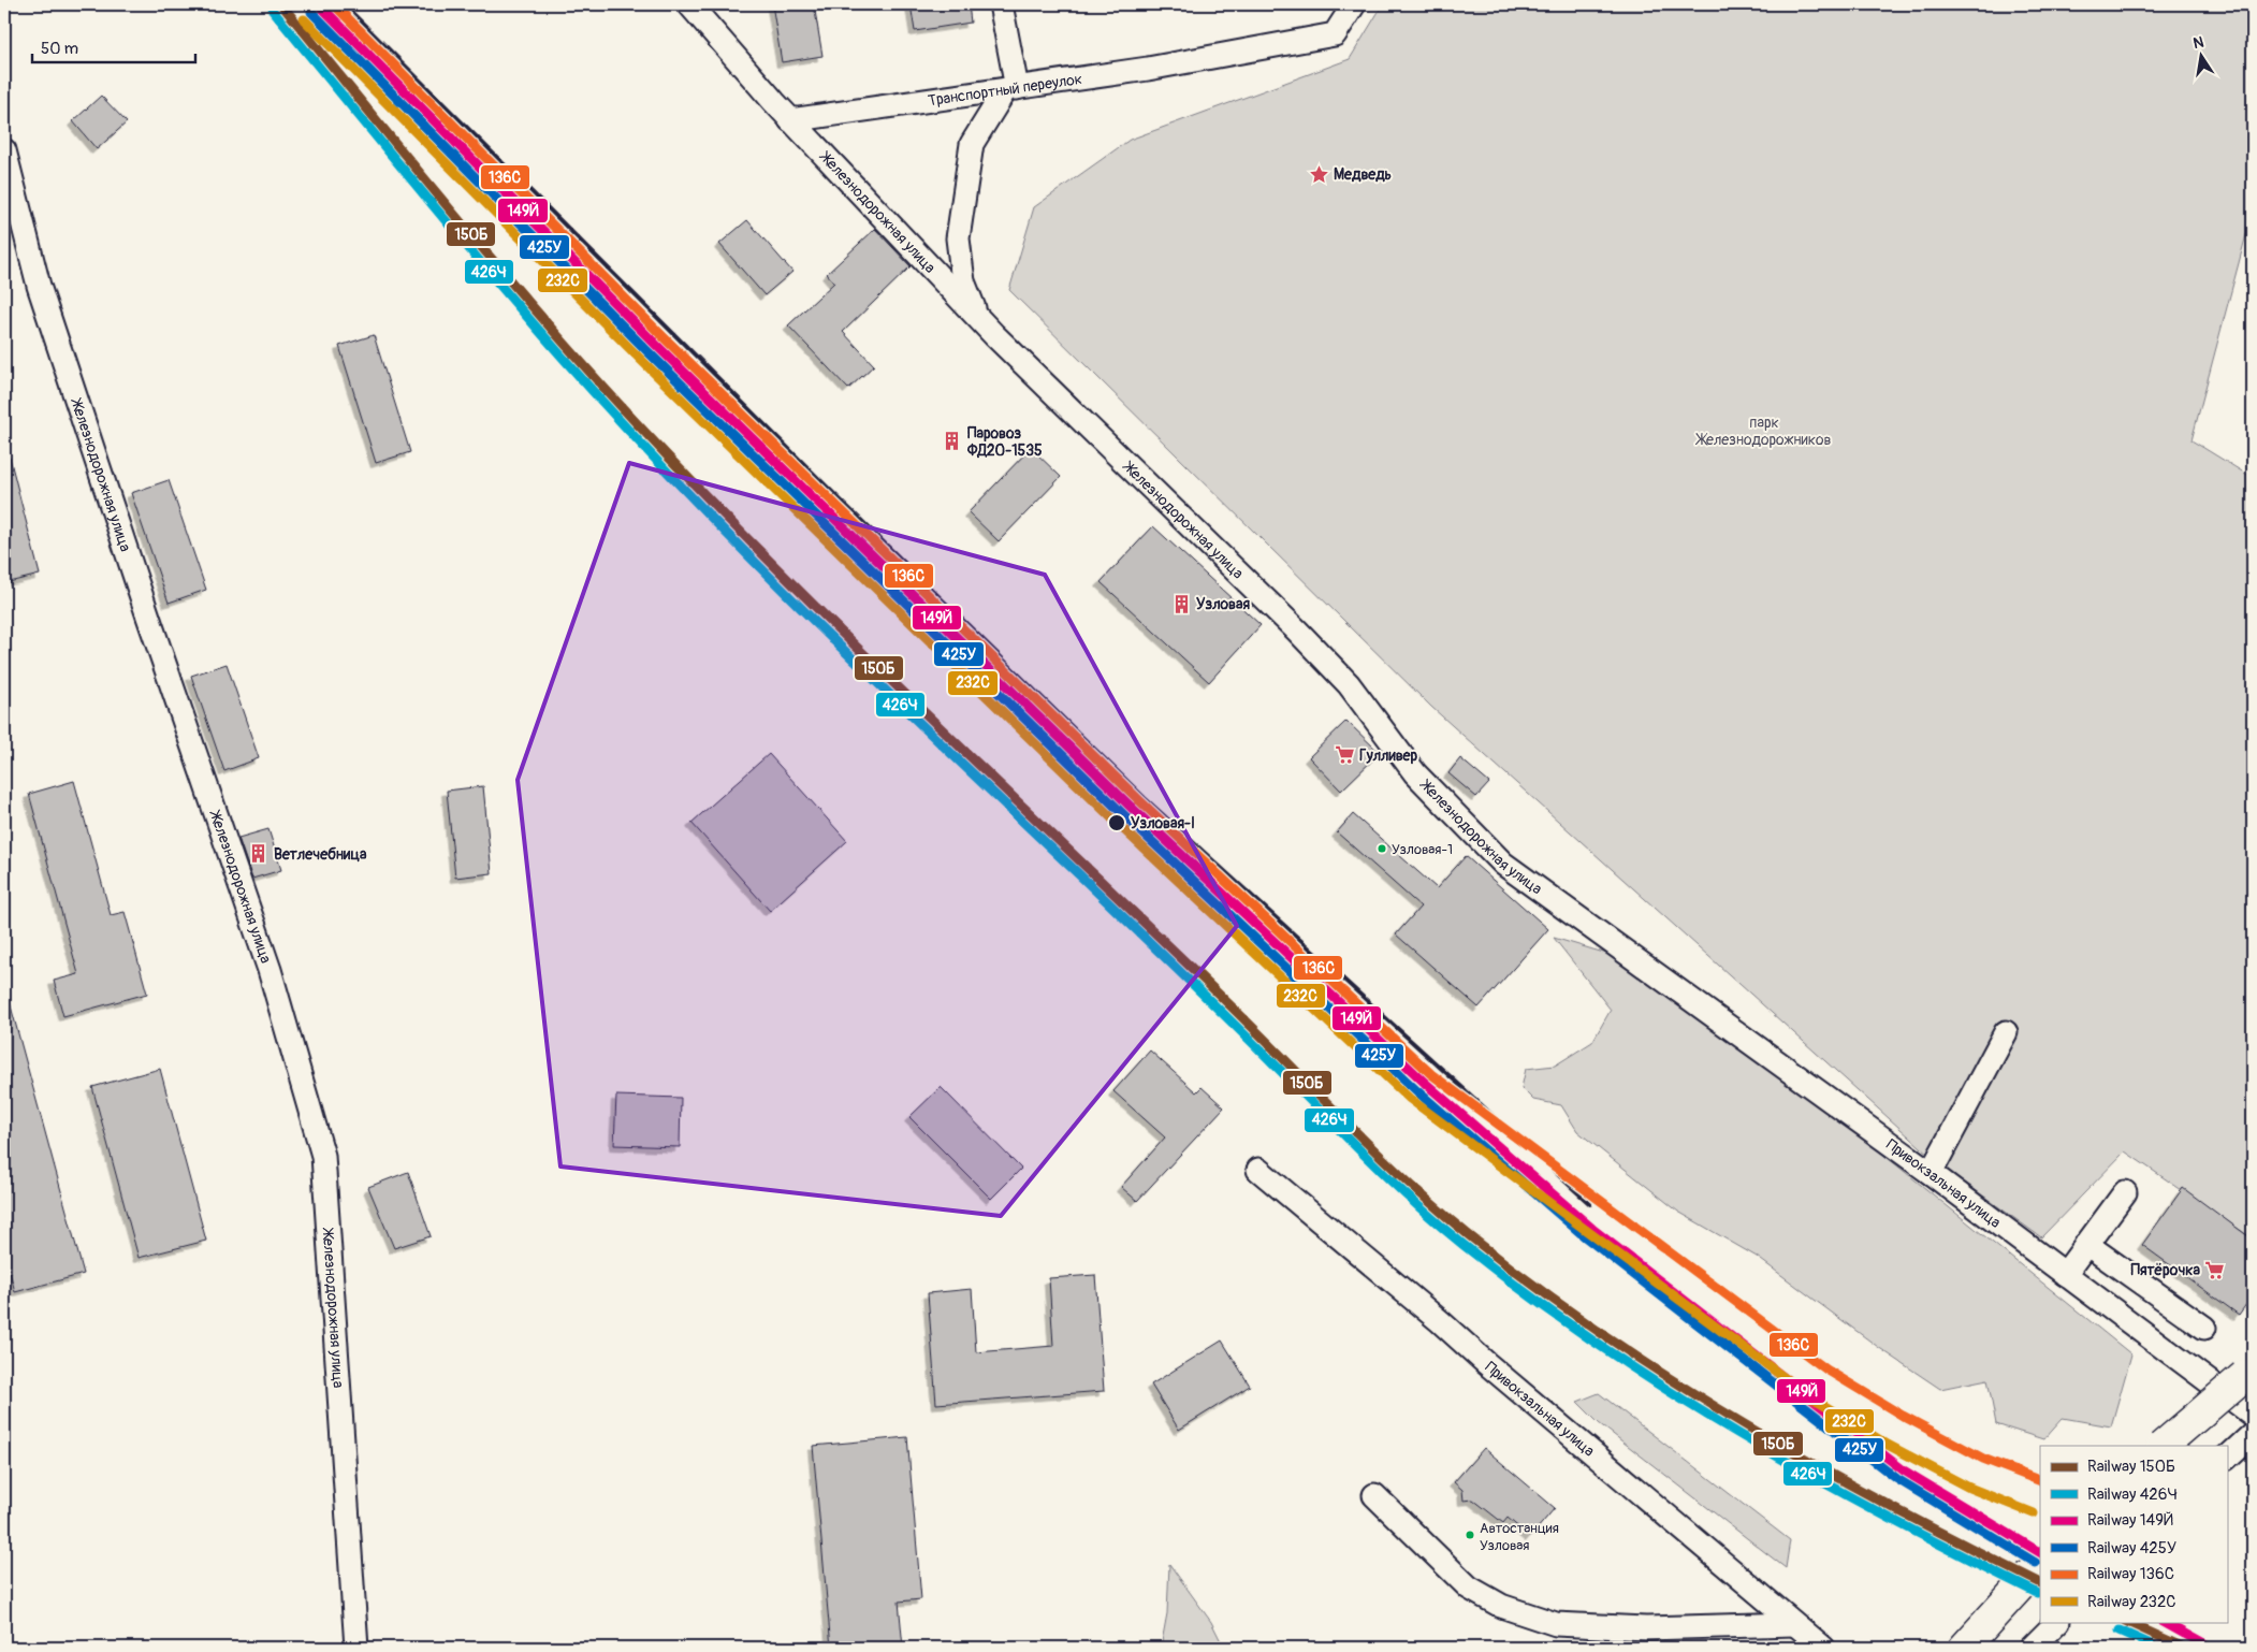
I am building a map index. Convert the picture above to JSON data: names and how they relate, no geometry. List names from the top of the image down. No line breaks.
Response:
{"streets":{"street":["Транспортный переулок","Железнодорожная улица","Привокзальная улица"]},"crossings":[["Транспортный переулок","Железнодорожная улица"],["Железнодорожная улица","Привокзальная улица"]],"parks":["парк Железнодорожников"],"places":{"place":["Медведь"],"building":["Паровоз ФД20-1535","Узловая","Ветлечебница"],"supermarket":["Гулливер","Пятёрочка"],"other":["Узловая-I","Узловая-1","Автостанция Узловая"]},"lines":["rail line 150Б","rail line 149Й","rail line 136С","rail line 426Ч","rail line 425У","rail line 232C"],"legend":["Railway 150Б","Railway 426Ч","Railway 149Й","Railway 425У","Railway 136С","Railway 232C"],"scale_bar":"50 m","north":"top"}
